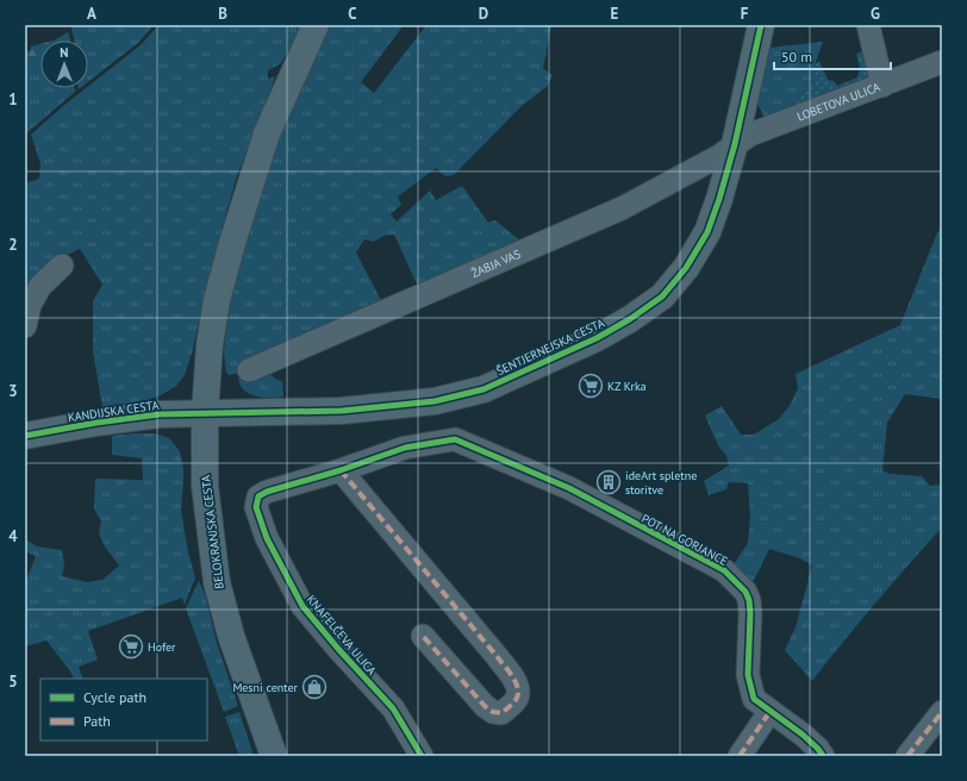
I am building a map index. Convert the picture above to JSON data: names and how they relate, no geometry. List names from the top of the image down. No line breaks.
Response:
{"streets":{"main road":["ŠENTJERNEJSKA CESTA","KANDIJSKA CESTA","BELOKRANJSKA CESTA"],"street":["LOBETOVA ULICA","ŽABJA VAS","POT NA GORJANCE","KNAFELČEVA ULICA"]},"crossings":[["LOBETOVA ULICA","ŽABJA VAS"],["LOBETOVA ULICA","ŠENTJERNEJSKA CESTA"],["ŽABJA VAS","ŠENTJERNEJSKA CESTA"],["ŠENTJERNEJSKA CESTA","KANDIJSKA CESTA"],["ŠENTJERNEJSKA CESTA","BELOKRANJSKA CESTA"],["KANDIJSKA CESTA","BELOKRANJSKA CESTA"],["POT NA GORJANCE","KNAFELČEVA ULICA"]],"places":{"supermarket":["KZ Krka","Hofer"],"building":["ideArt spletne storitve"],"shop":["Mesni center"]},"legend":["Cycle path","Path"],"scale_bar":"50 m","north":"top","grid":{"columns":["A","B","C","D","E","F","G"],"rows":["1","2","3","4","5"]}}
